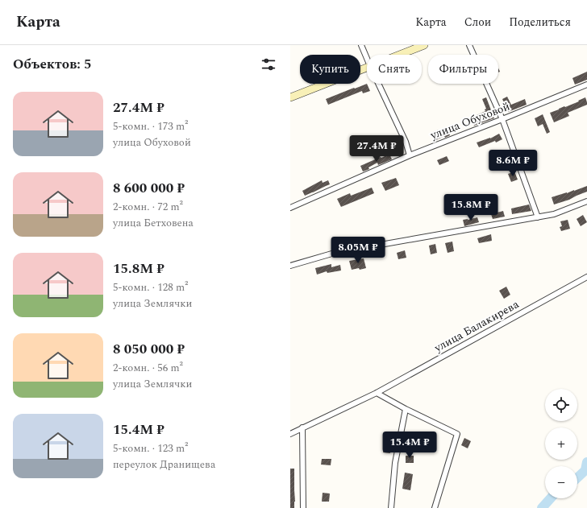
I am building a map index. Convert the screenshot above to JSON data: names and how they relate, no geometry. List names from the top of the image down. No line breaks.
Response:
{"streets":{"street":["улица Обуховой","улица Балакирева"]},"page":{"header":"Карта","nav":["Карта","Слои","Поделиться"],"heading":"Объектов: 5","chip":["Купить","Снять","Фильтры"],"list":[{"name":"27.4M ₽","note":"5-комн. · 173 m² · улица Обуховой"},{"name":"8 600 000 ₽","note":"2-комн. · 72 m² · улица Бетховена"},{"name":"15.8M ₽","note":"5-комн. · 128 m² · улица Землячки"},{"name":"8 050 000 ₽","note":"2-комн. · 56 m² · улица Землячки"},{"name":"15.4M ₽","note":"5-комн. · 123 m² · переулок Дранищева"}],"price":["27.4M ₽","8.6M ₽","15.8M ₽","8.05M ₽","15.4M ₽"],"map_buttons":["+","−"]}}
